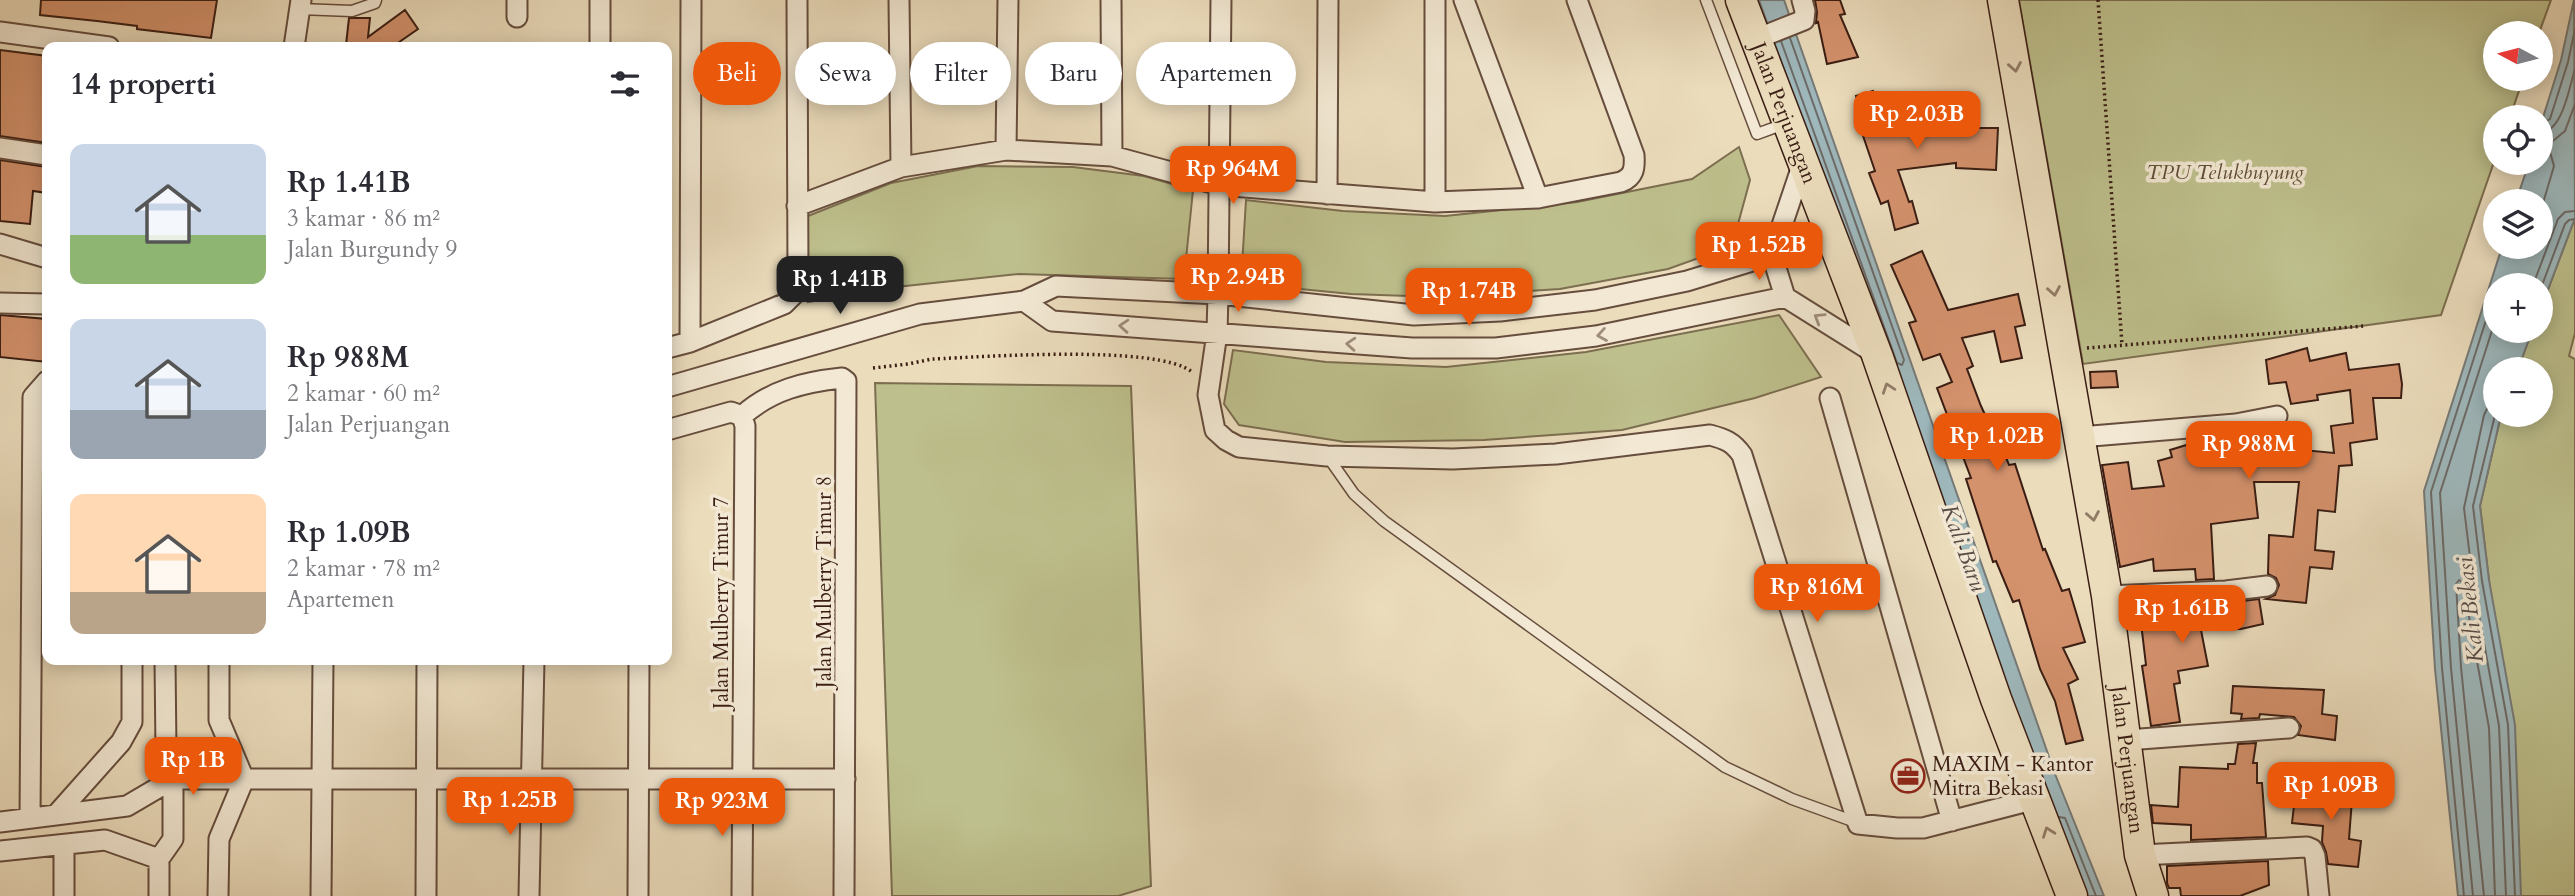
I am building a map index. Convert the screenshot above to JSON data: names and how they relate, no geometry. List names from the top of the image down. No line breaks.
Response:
{"streets":{"main road":["Jalan Perjuangan"],"street":["Jalan Mulberry Timur 8","Jalan Mulberry Timur 7"]},"crossings":[["Jalan Mulberry Timur 8","Jalan Mulberry Timur 7"]],"water":["Kali Baru","Kali Bekasi"],"parks":["TPU Telukbuyung"],"places":{"office":["MAXIM - Kantor Mitra Bekasi"]},"north":"left","page":{"map_buttons":["+","−"],"chip":["Beli","Sewa","Filter","Baru","Apartemen"],"heading":"14 properti","price":["Rp 2.03B","Rp 964M","Rp 1.52B","Rp 2.94B","Rp 1.41B","Rp 1.74B","Rp 1.02B","Rp 988M","Rp 816M","Rp 1.61B","Rp 1B","Rp 1.09B","Rp 1.25B","Rp 923M"],"list":[{"name":"Rp 1.41B","note":"3 kamar · 86 m² · Jalan Burgundy 9"},{"name":"Rp 988M","note":"2 kamar · 60 m² · Jalan Perjuangan"},{"name":"Rp 1.09B","note":"2 kamar · 78 m² · Apartemen"}]}}
